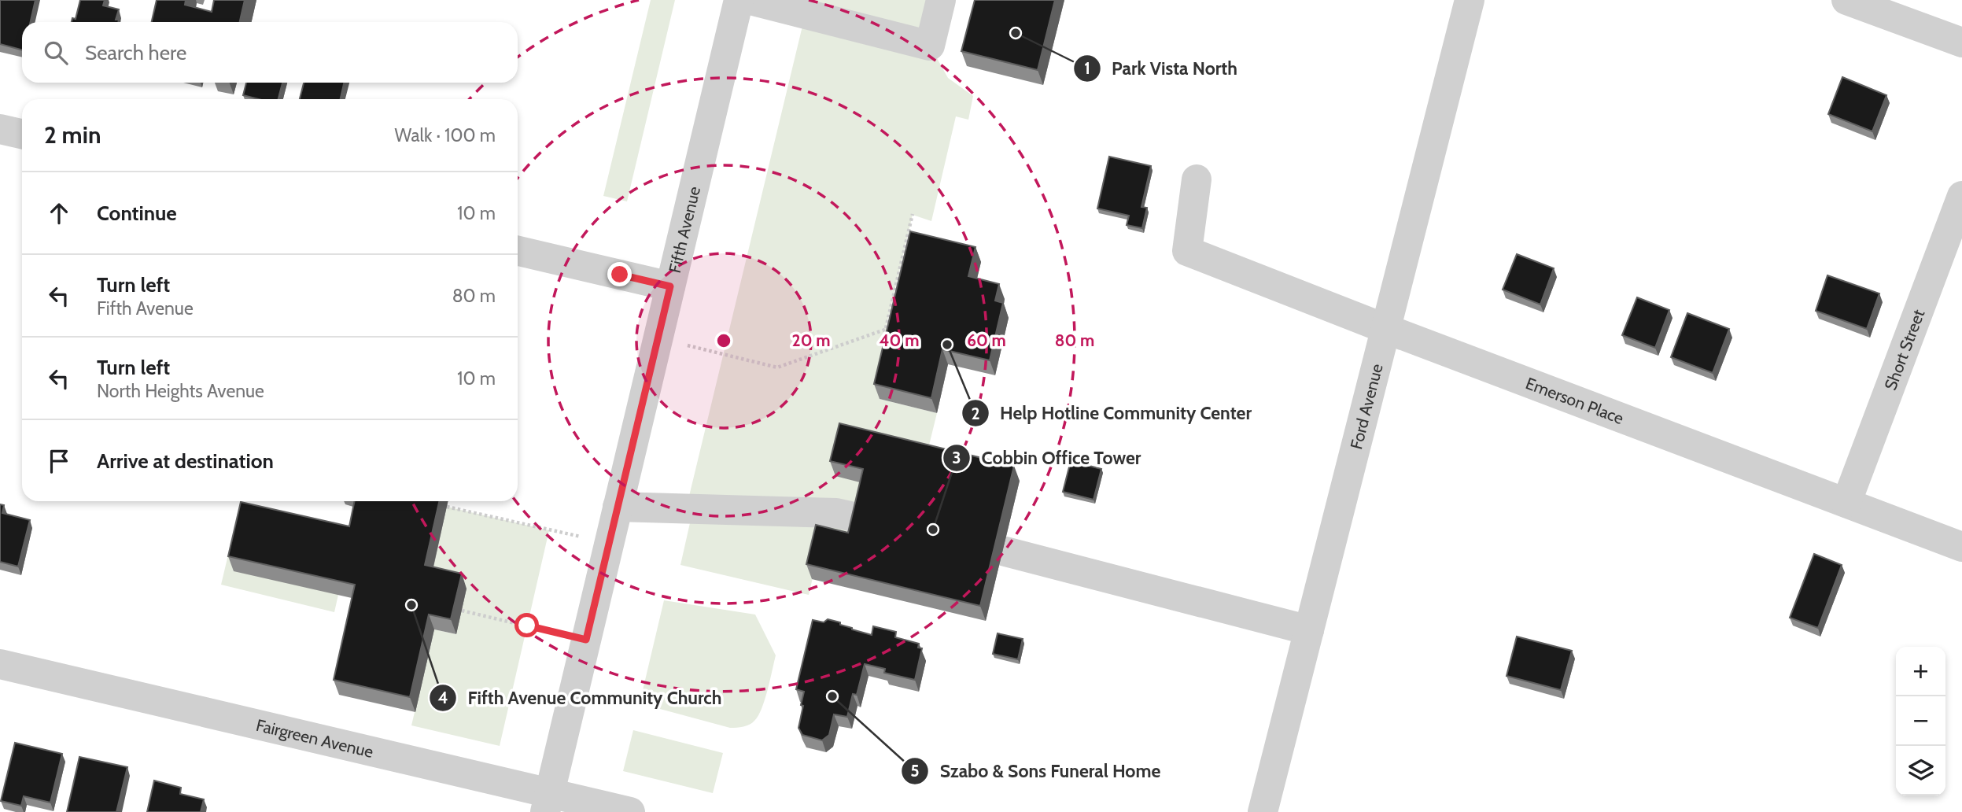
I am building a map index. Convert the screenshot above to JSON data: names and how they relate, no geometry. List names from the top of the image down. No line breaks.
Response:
{"streets":{"street":["Fifth Avenue","Short Street","Emerson Place","Ford Avenue","Fairgreen Avenue"]},"crossings":[["Fifth Avenue","Fairgreen Avenue"],["Short Street","Emerson Place"],["Emerson Place","Ford Avenue"]],"places":["Park Vista North","Help Hotline Community Center","Cobbin Office Tower","Fifth Avenue Community Church","Szabo & Sons Funeral Home"],"page":{"search":"Search here","heading":["2 min","Walk · 100 m"],"list":[["Continue","10 m"],["Turn left","Fifth Avenue","80 m"],["Turn left","North Heights Avenue","10 m"],"Arrive at destination"],"map_buttons":["+","−"]},"rings":["20 m","40 m","60 m","80 m"]}
